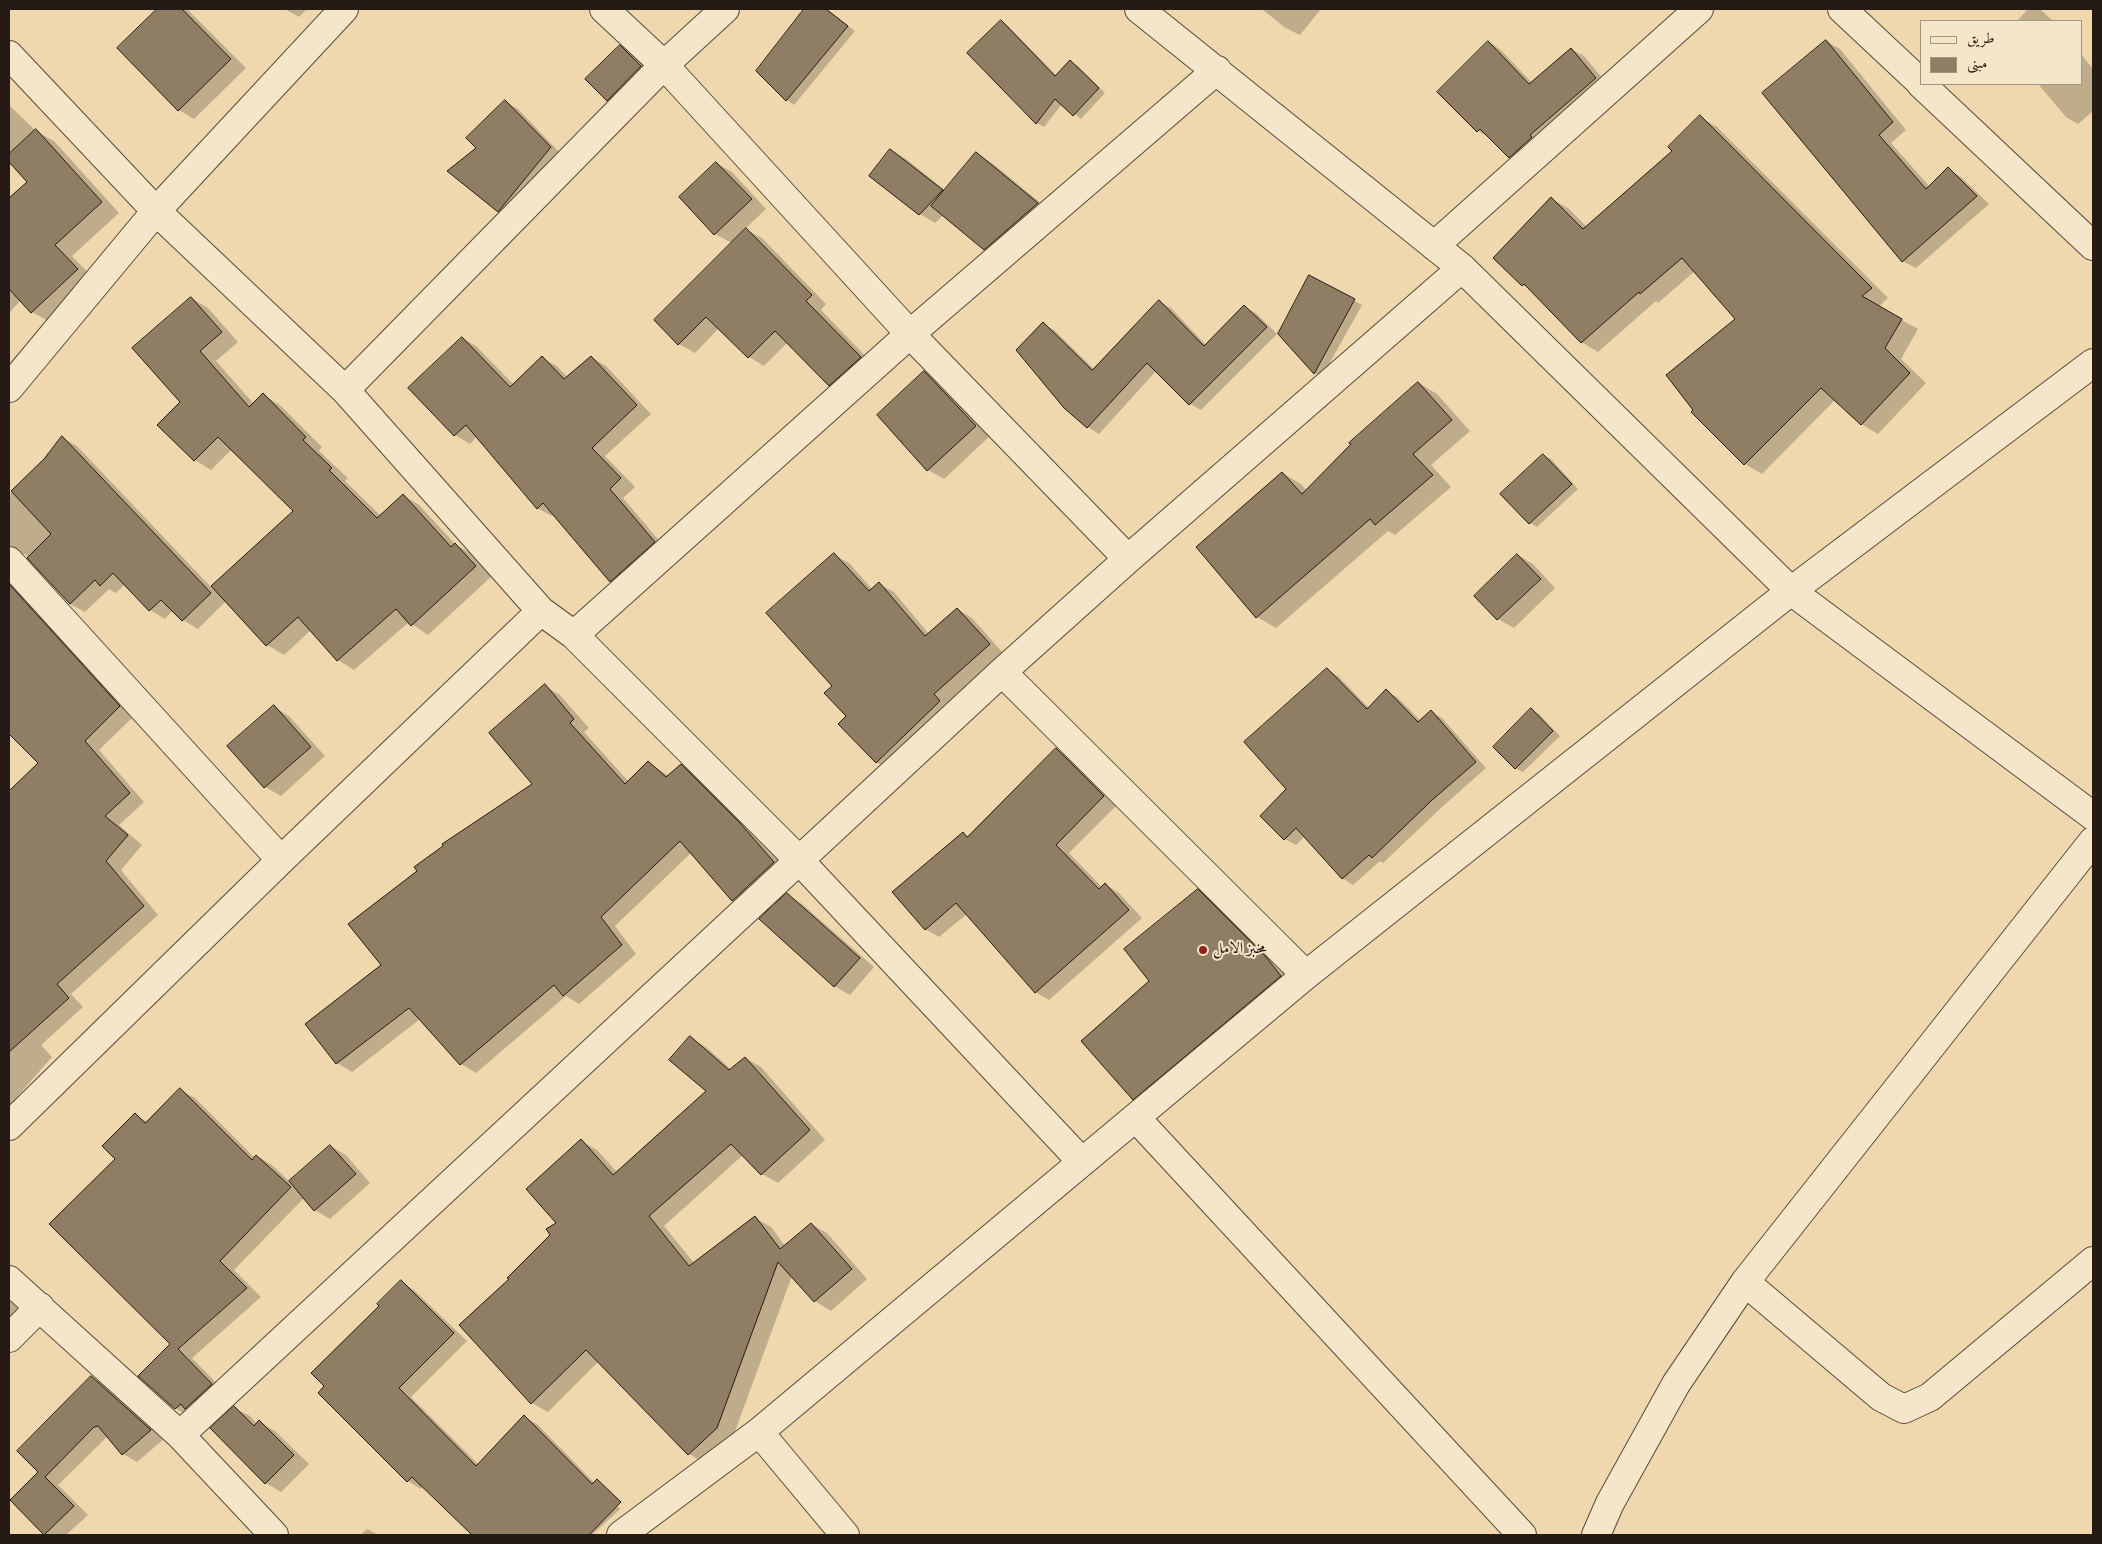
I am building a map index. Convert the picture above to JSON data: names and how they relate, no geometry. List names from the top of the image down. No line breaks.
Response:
{"places":["مخبز الامل"],"legend":["طريق","مبنى"]}
